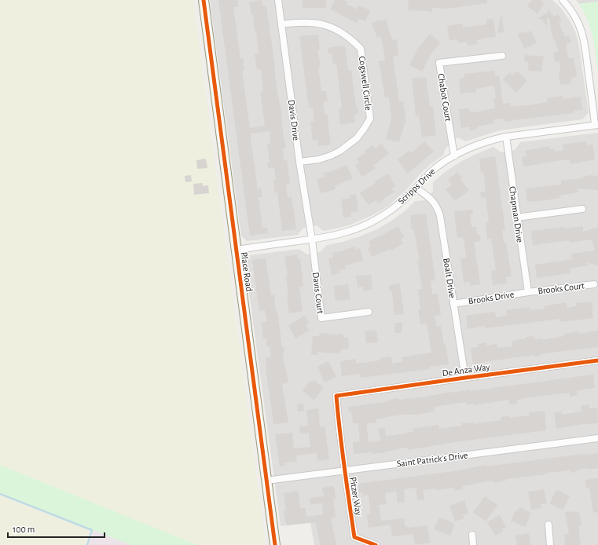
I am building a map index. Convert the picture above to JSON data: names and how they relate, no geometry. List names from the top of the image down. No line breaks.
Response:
{"streets":{"street":["Cogswell Circle","Chabot Court","Davis Drive","Scripps Drive","Chapman Drive","Place Road","Boalt Drive","Brooks Court","Davis Court","Brooks Drive","De Anza Way","Saint Patrick's Drive","Pitzer Way"]},"crossings":[["Cogswell Circle","Davis Drive"],["Chabot Court","Scripps Drive"],["Davis Drive","Scripps Drive"],["Davis Drive","Davis Court"],["Scripps Drive","Chapman Drive"],["Scripps Drive","Place Road"],["Scripps Drive","Boalt Drive"],["Scripps Drive","Davis Court"],["Chapman Drive","Brooks Court"],["Chapman Drive","Brooks Drive"],["Place Road","Saint Patrick's Drive"],["Boalt Drive","Brooks Drive"],["Boalt Drive","De Anza Way"],["Brooks Court","Brooks Drive"],["De Anza Way","Pitzer Way"],["Saint Patrick's Drive","Pitzer Way"]],"scale_bar":"100 m"}
